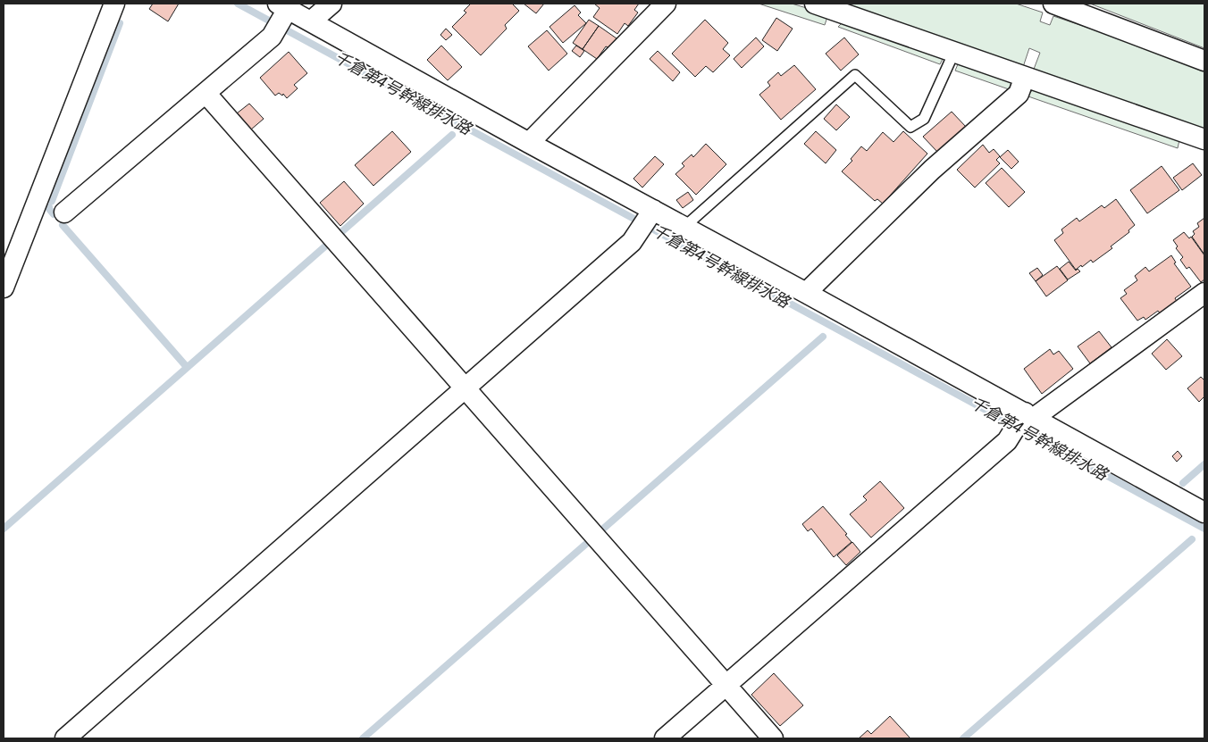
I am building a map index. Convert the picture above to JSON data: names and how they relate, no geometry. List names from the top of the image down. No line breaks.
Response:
{"water":["千倉第4号幹線排水路"]}
